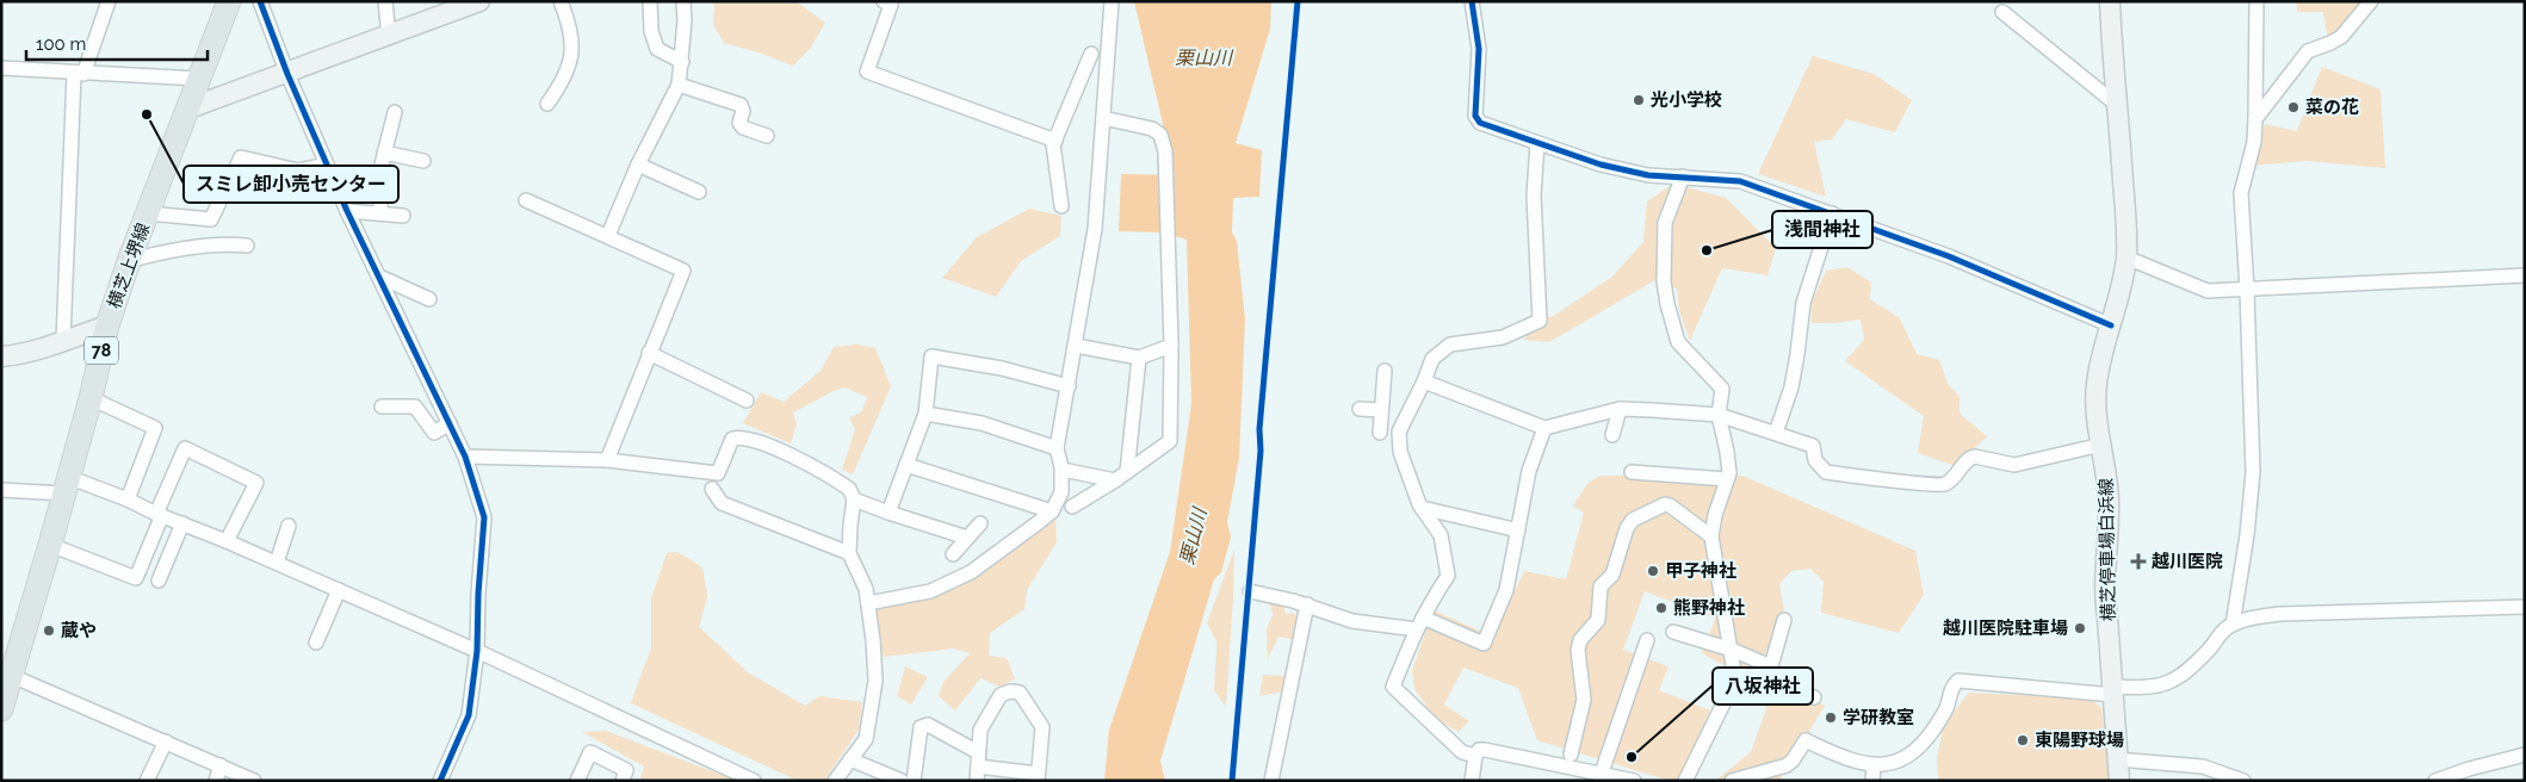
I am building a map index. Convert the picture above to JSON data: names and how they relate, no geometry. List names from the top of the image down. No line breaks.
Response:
{"streets":{"main road":["横芝上堺線","78","横芝停車場白浜線"]},"water":["栗山川"],"places":{"other":["光小学校","菜の花","スミレ卸小売センター","浅間神社","甲子神社","熊野神社","越川医院駐車場","蔵や","学研教室","東陽野球場","八坂神社"],"health":["越川医院"]},"scale_bar":"100 m"}
